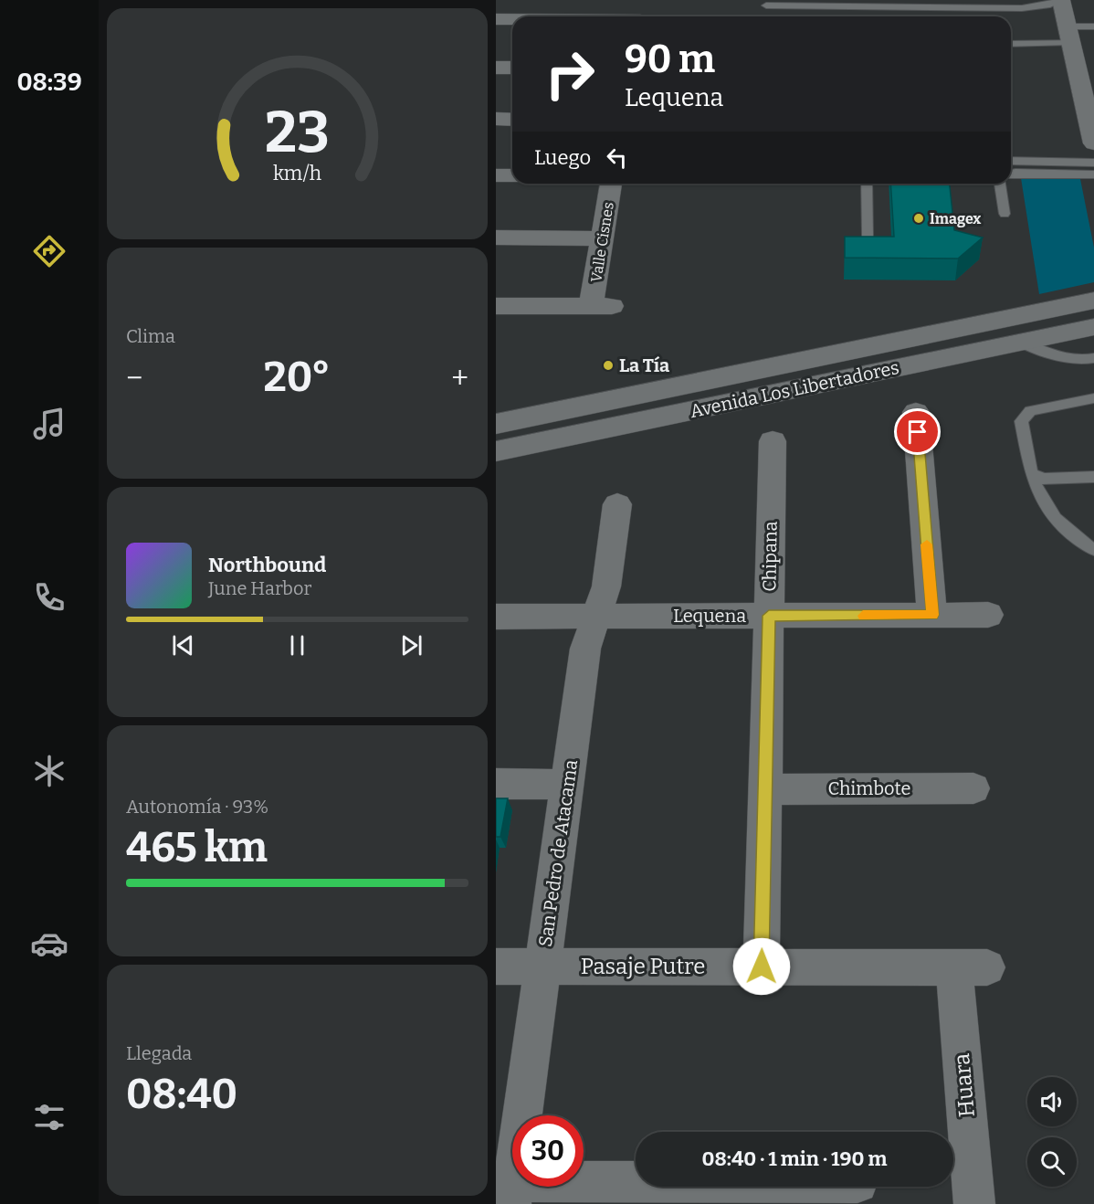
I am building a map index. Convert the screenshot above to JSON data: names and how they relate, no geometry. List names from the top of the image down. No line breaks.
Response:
{"streets":{"street":["Valle Cisnes","Avenida Los Libertadores","Chipana","Lequena","Chimbote","San Pedro de Atacama","Pasaje Putre","Huara"]},"crossings":[["Chipana","Lequena"],["Chipana","Chimbote"],["Chipana","Pasaje Putre"],["Lequena","San Pedro de Atacama"],["San Pedro de Atacama","Pasaje Putre"],["Pasaje Putre","Huara"]],"places":["Imagex","La Tía"],"page":{"tabs":"08:39","turn":["90 m","Lequena"],"then":"Luego","tile":["Clima",["Autonomía · 93%","465 km"],["Llegada","08:40"]],"heat":["−","20°","+"],"song":["Northbound","June Harbor"],"limit":"30","trip":"08:40 · 1 min · 190 m","gauge":["23","km/h"]}}
